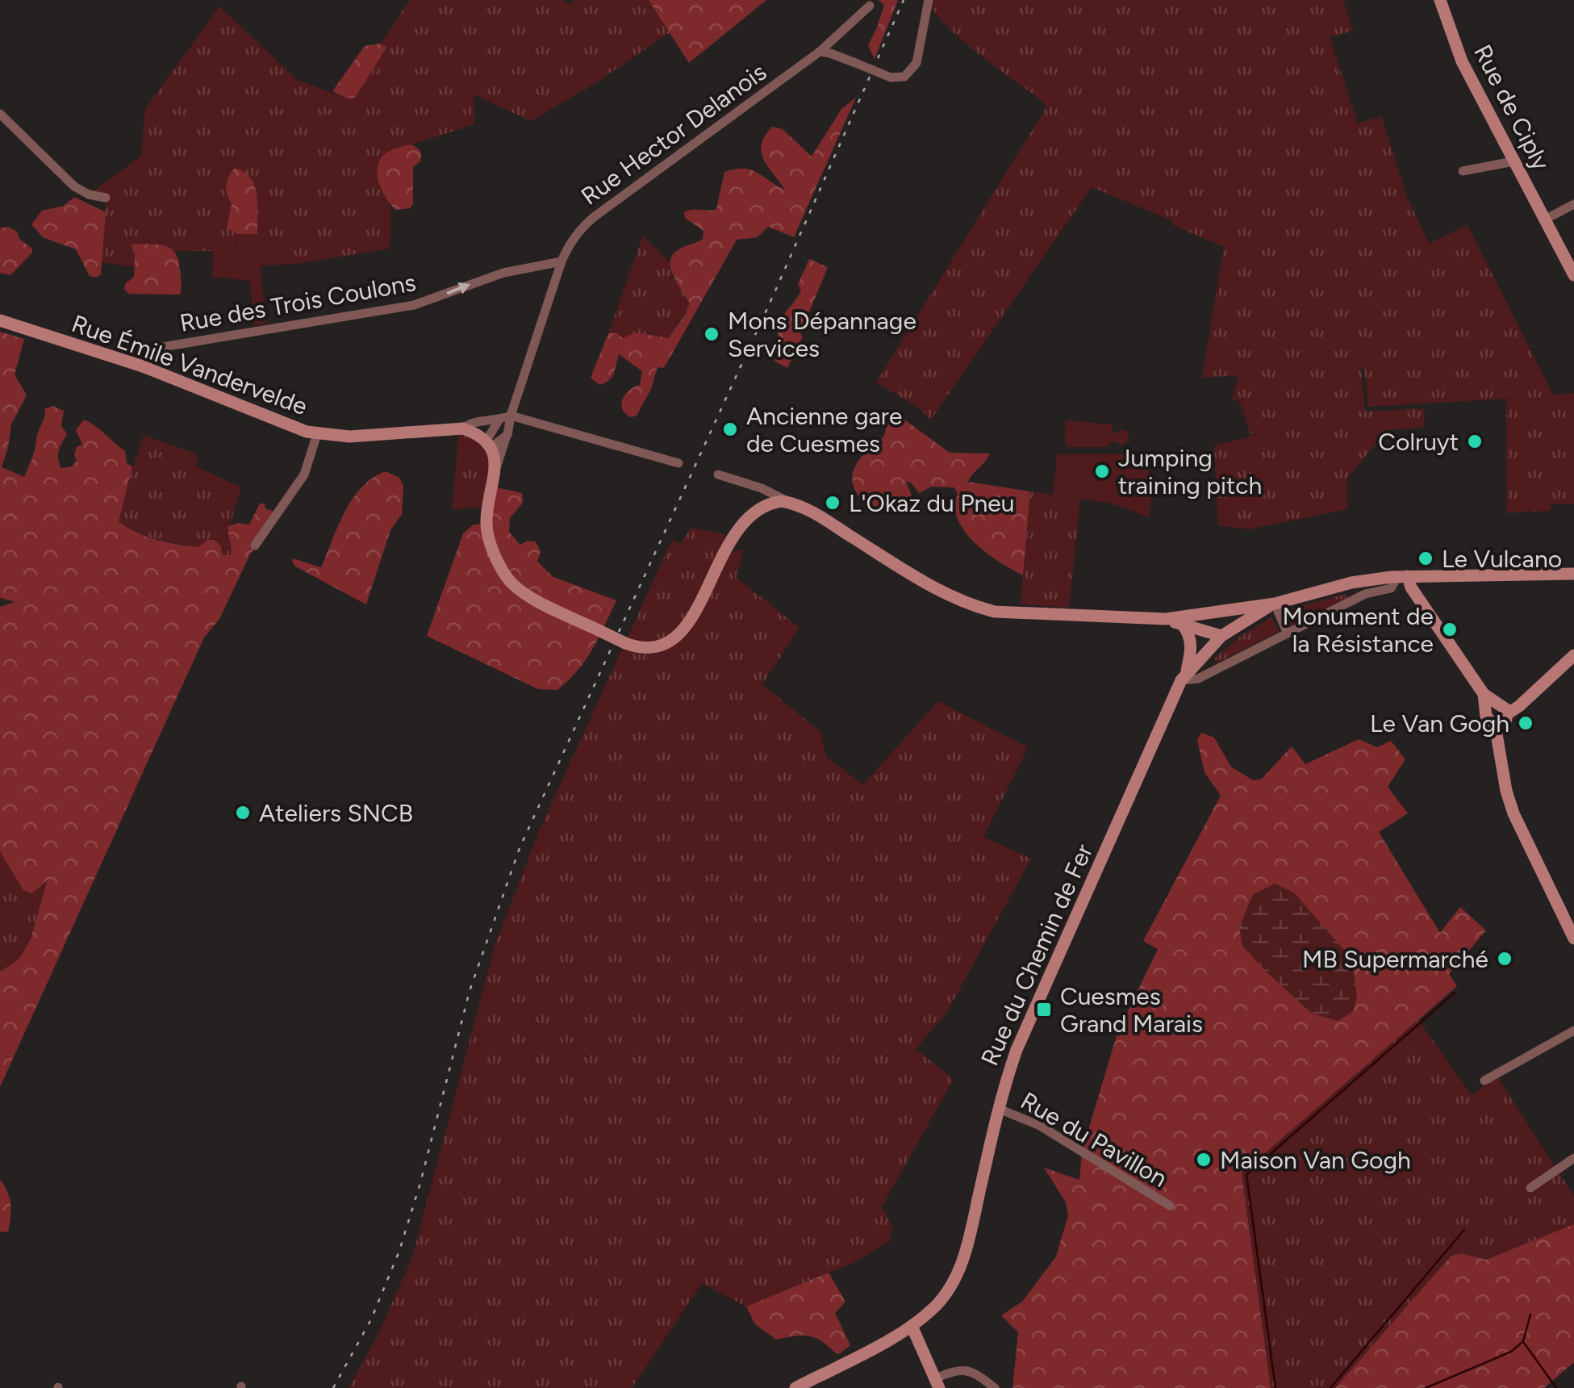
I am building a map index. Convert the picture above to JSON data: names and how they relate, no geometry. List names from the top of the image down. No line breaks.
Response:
{"streets":{"main road":["Rue de Ciply","Rue Émile Vandervelde","Rue du Chemin de Fer"],"street":["Rue Hector Delanois","Rue des Trois Coulons","Rue du Pavillon"]},"crossings":[["Rue Hector Delanois","Rue des Trois Coulons"],["Rue Hector Delanois","Rue Émile Vandervelde"],["Rue des Trois Coulons","Rue Émile Vandervelde"],["Rue du Chemin de Fer","Rue du Pavillon"]],"one_way":["Rue des Trois Coulons"],"places":{"other":["Mons Dépannage Services","Ancienne gare de Cuesmes","Colruyt","Jumping training pitch","L'Okaz du Pneu","Le Vulcano","Monument de la Résistance","Le Van Gogh","Ateliers SNCB","MB Supermarché","Maison Van Gogh"],"transit":["Cuesmes Grand Marais"]}}
